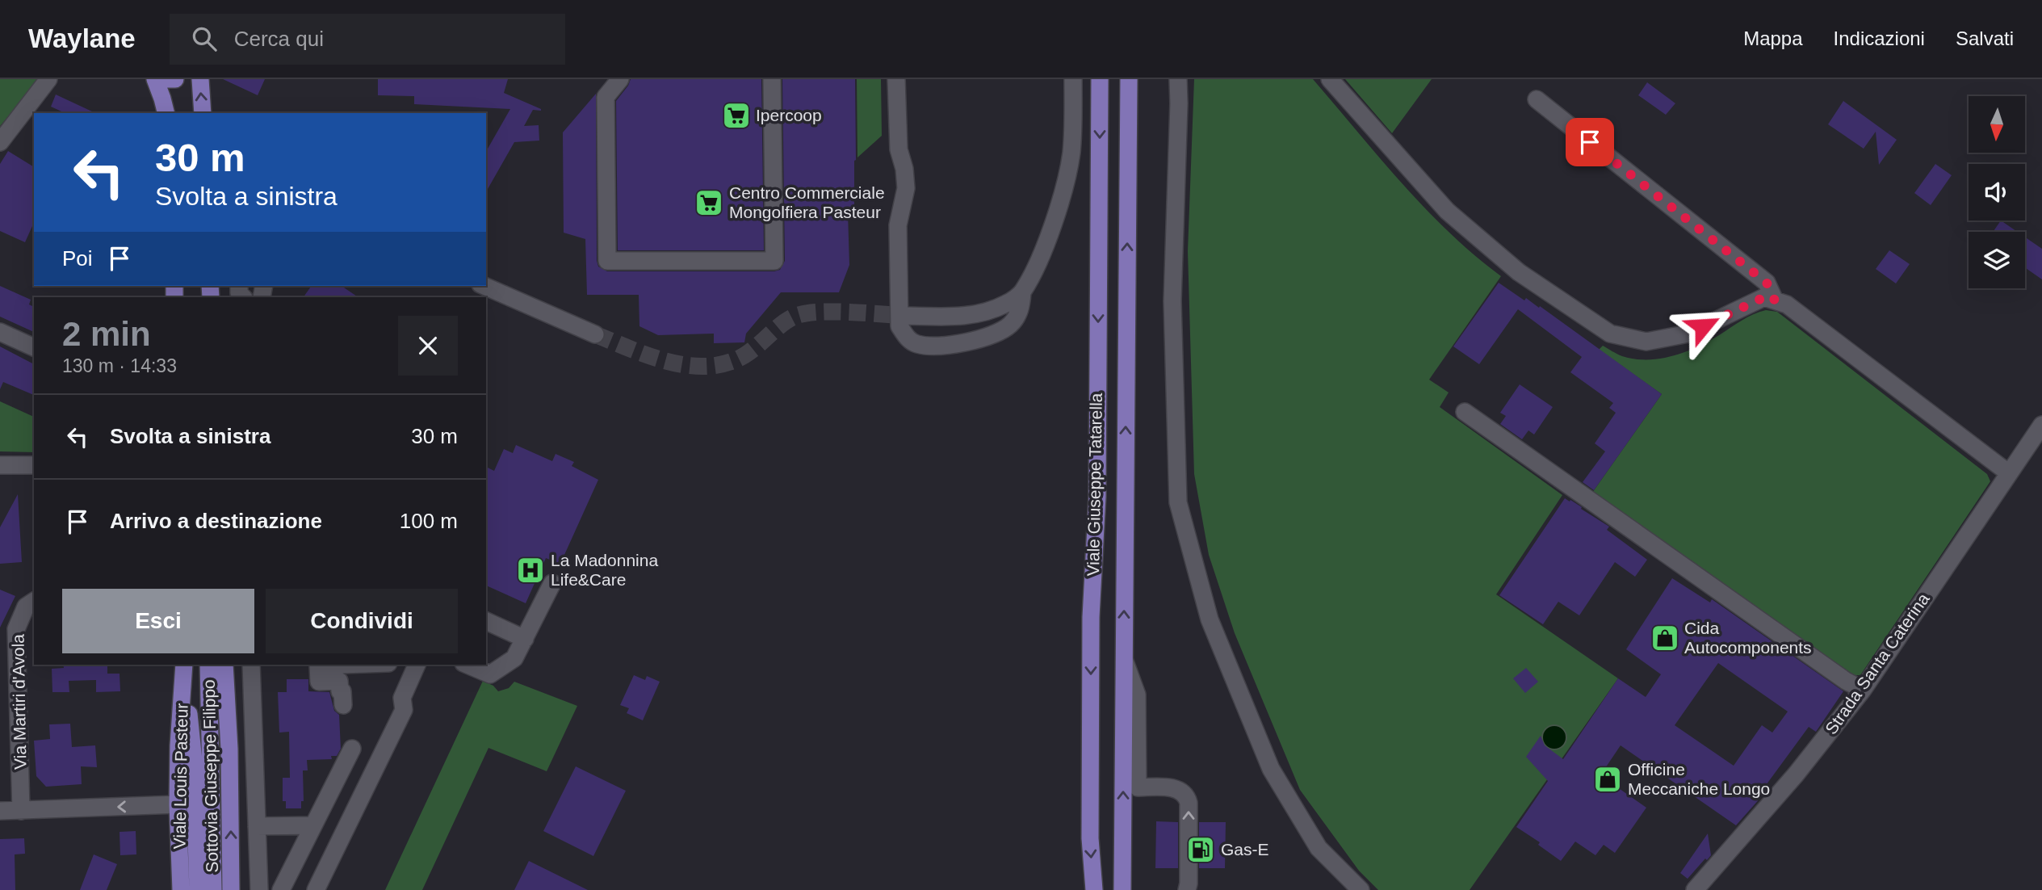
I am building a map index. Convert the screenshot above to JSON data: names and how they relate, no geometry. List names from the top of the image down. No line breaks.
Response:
{"streets":{"main road":["Viale Giuseppe Tatarella","Viale Louis Pasteur","Sottovia Giuseppe Filippo"],"street":["Strada Santa Caterina","Via Martiri d'Avola"]},"crossings":[["Viale Louis Pasteur","Sottovia Giuseppe Filippo"]],"places":{"supermarket":["Ipercoop","Centro Commerciale Mongolfiera Pasteur"],"hospital":["La Madonnina Life&Care"],"shop":["Cida Autocomponents","Officine Meccaniche Longo"],"fuel station":["Gas-E"]},"north":"bottom","page":{"header":"Waylane","search":"Cerca qui","nav":["Mappa","Indicazioni","Salvati"],"turn":["30 m","Svolta a sinistra"],"then":"Poi","heading":["2 min","130 m · 14:33"],"list":[{"name":"Svolta a sinistra","value":"30 m"},{"name":"Arrivo a destinazione","value":"100 m"}],"buttons":["Esci","Condividi"]}}
